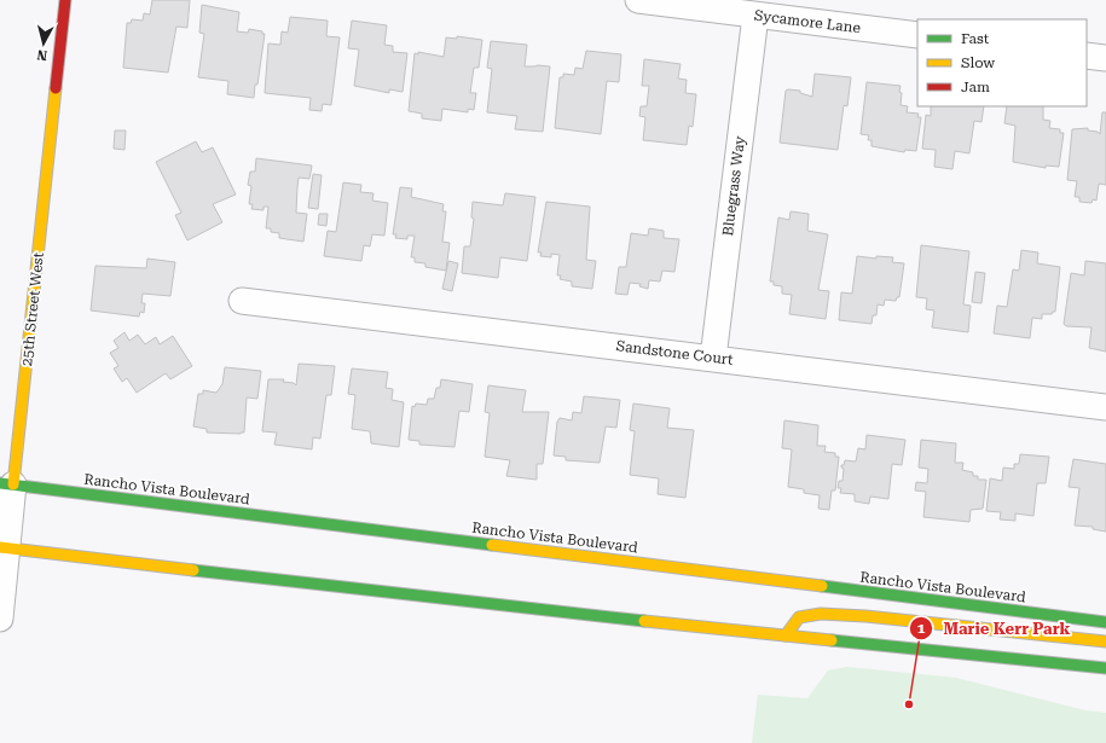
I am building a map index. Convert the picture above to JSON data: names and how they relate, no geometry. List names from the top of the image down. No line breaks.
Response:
{"streets":{"main road":["25th Street West","Rancho Vista Boulevard"],"street":["Sycamore Lane","Bluegrass Way","Sandstone Court"]},"crossings":[["Sycamore Lane","Bluegrass Way"],["Bluegrass Way","Sandstone Court"],["25th Street West","Rancho Vista Boulevard"]],"places":["Marie Kerr Park"],"legend":["Fast","Slow","Jam"],"north":"bottom"}
